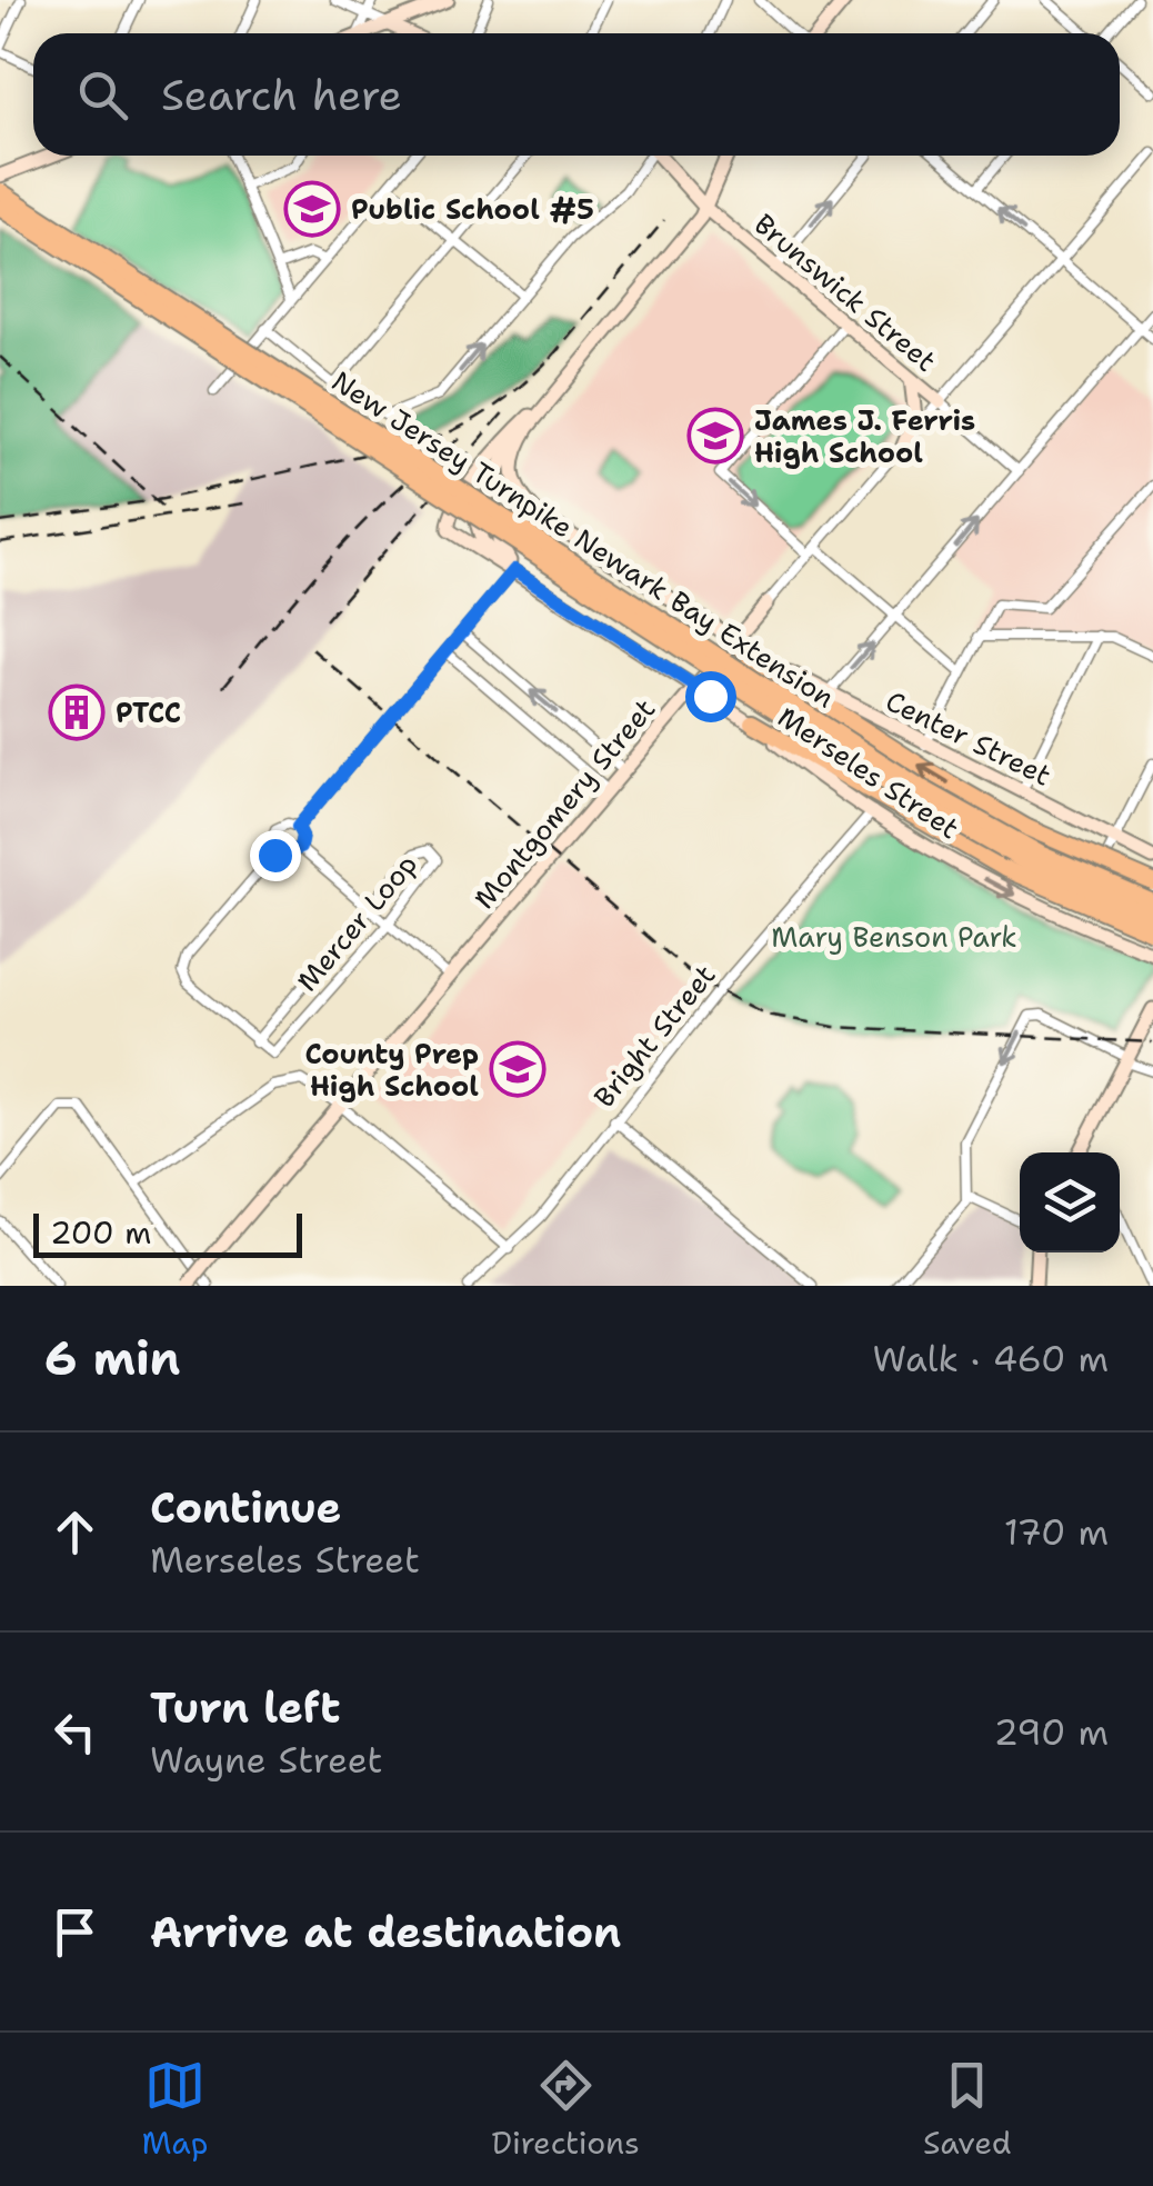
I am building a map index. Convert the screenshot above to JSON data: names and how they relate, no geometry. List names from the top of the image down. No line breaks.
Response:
{"streets":{"highway":["New Jersey Turnpike Newark Bay Extension"],"main road":["Brunswick Street","Center Street","Merseles Street","Montgomery Street"],"street":["Mercer Loop","Bright Street"]},"crossings":[["Brunswick Street","Montgomery Street"],["Center Street","Montgomery Street"],["Merseles Street","Montgomery Street"],["Merseles Street","Bright Street"]],"parks":["Mary Benson Park"],"places":{"school or university":["Public School #5","James J. Ferris High School","County Prep High School"],"building":["PTCC"]},"scale_bar":"200 m","page":{"search":"Search here","scale":"200 m","heading":["6 min","Walk · 460 m"],"list":[["Continue","Merseles Street","170 m"],["Turn left","Wayne Street","290 m"],"Arrive at destination"],"nav":["Map","Directions","Saved"]}}
